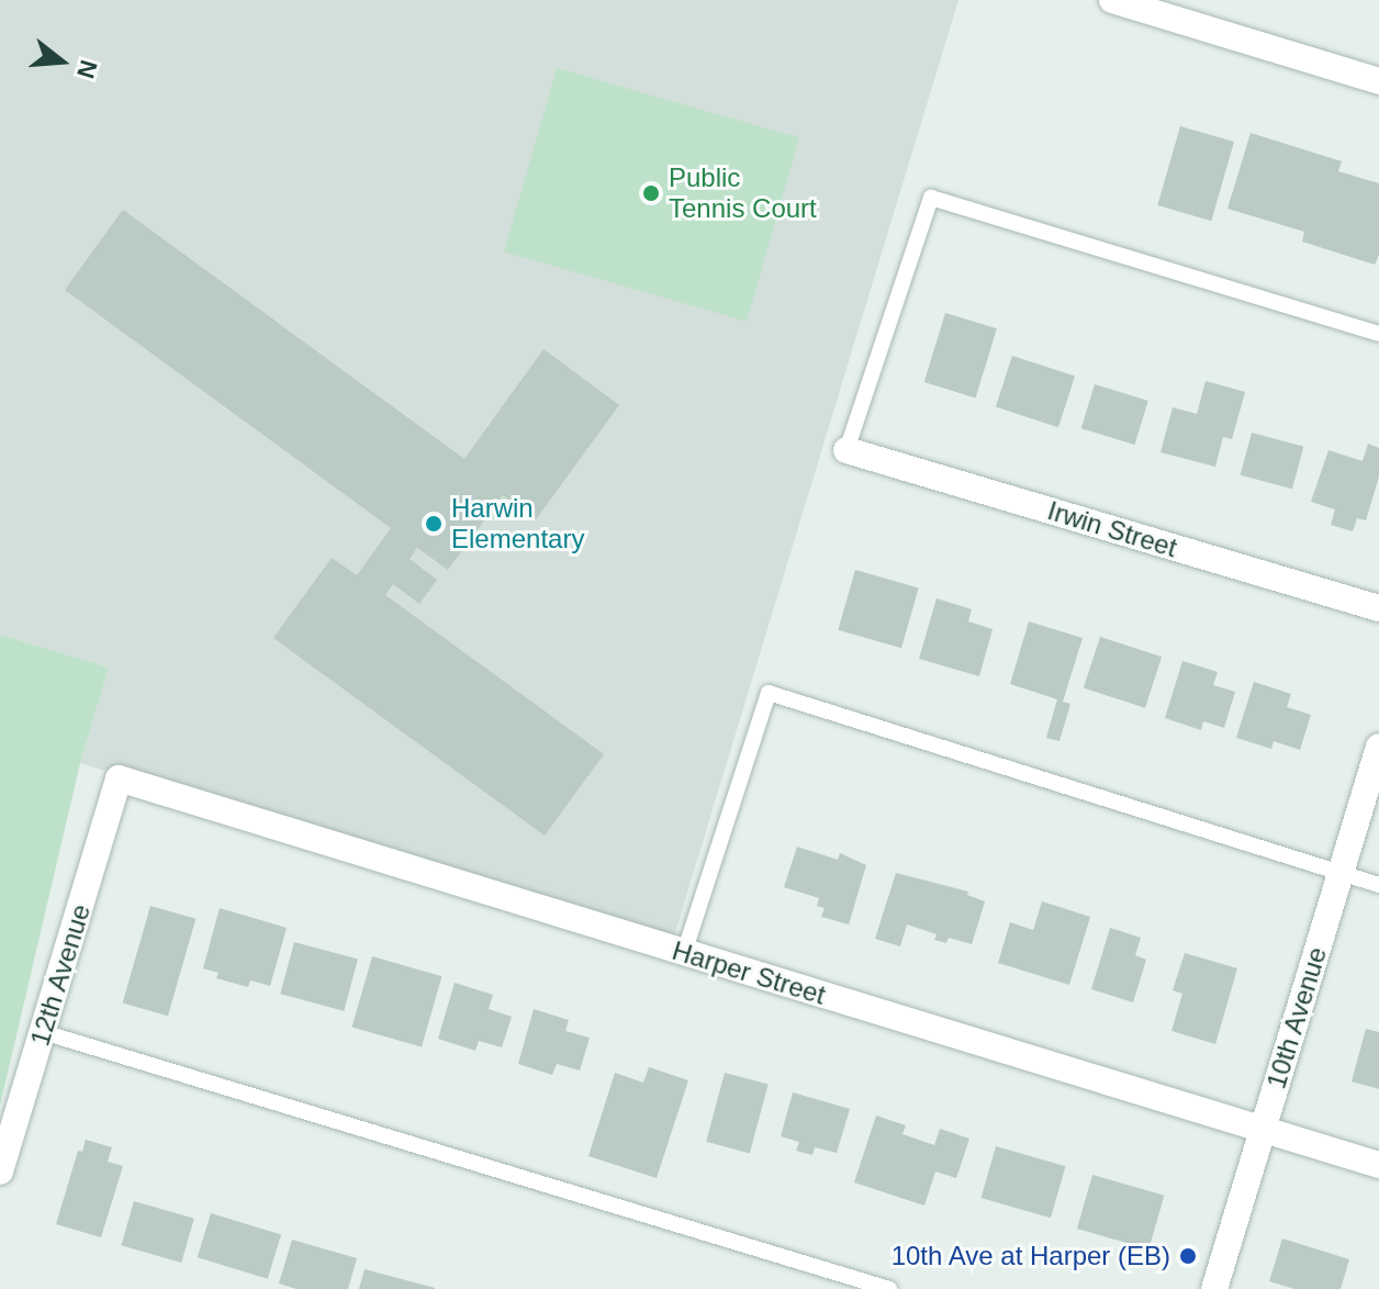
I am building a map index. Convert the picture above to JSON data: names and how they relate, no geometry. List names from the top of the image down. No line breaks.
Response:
{"streets":{"street":["Irwin Street","Harper Street","12th Avenue","10th Avenue"]},"crossings":[["Harper Street","12th Avenue"],["Harper Street","10th Avenue"]],"places":["Public Tennis Court","Harwin Elementary","10th Ave at Harper (EB)"],"north":"right"}
